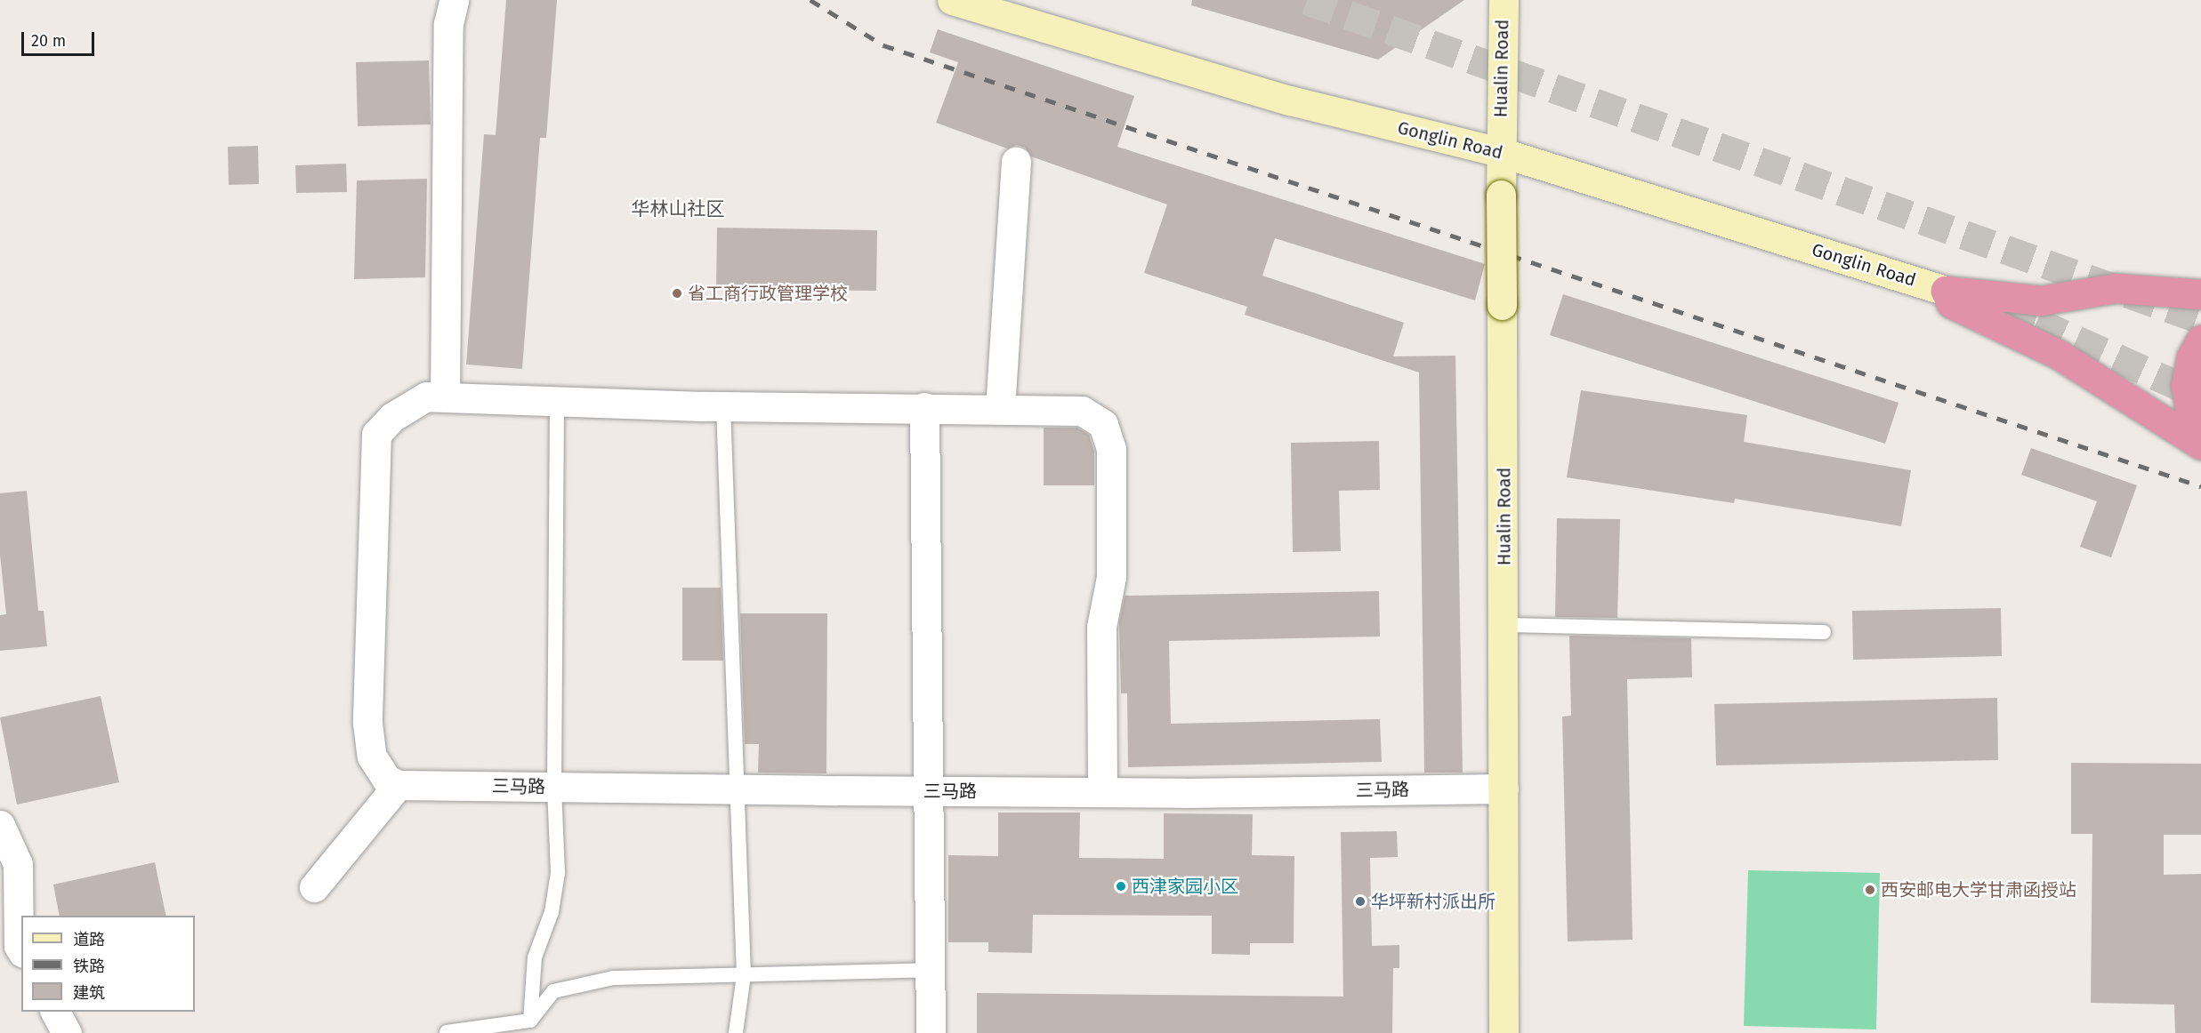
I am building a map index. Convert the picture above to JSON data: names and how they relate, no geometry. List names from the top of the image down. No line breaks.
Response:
{"streets":{"street":["Hualin Road","Gonglin Road","三马路"]},"crossings":[["Hualin Road","Gonglin Road"],["Hualin Road","三马路"]],"districts":["华林山社区"],"places":["省工商行政管理学校","西津家园小区","西安邮电大学甘肃函授站","华坪新村派出所"],"legend":["道路","铁路","建筑"],"scale_bar":"20 m"}
